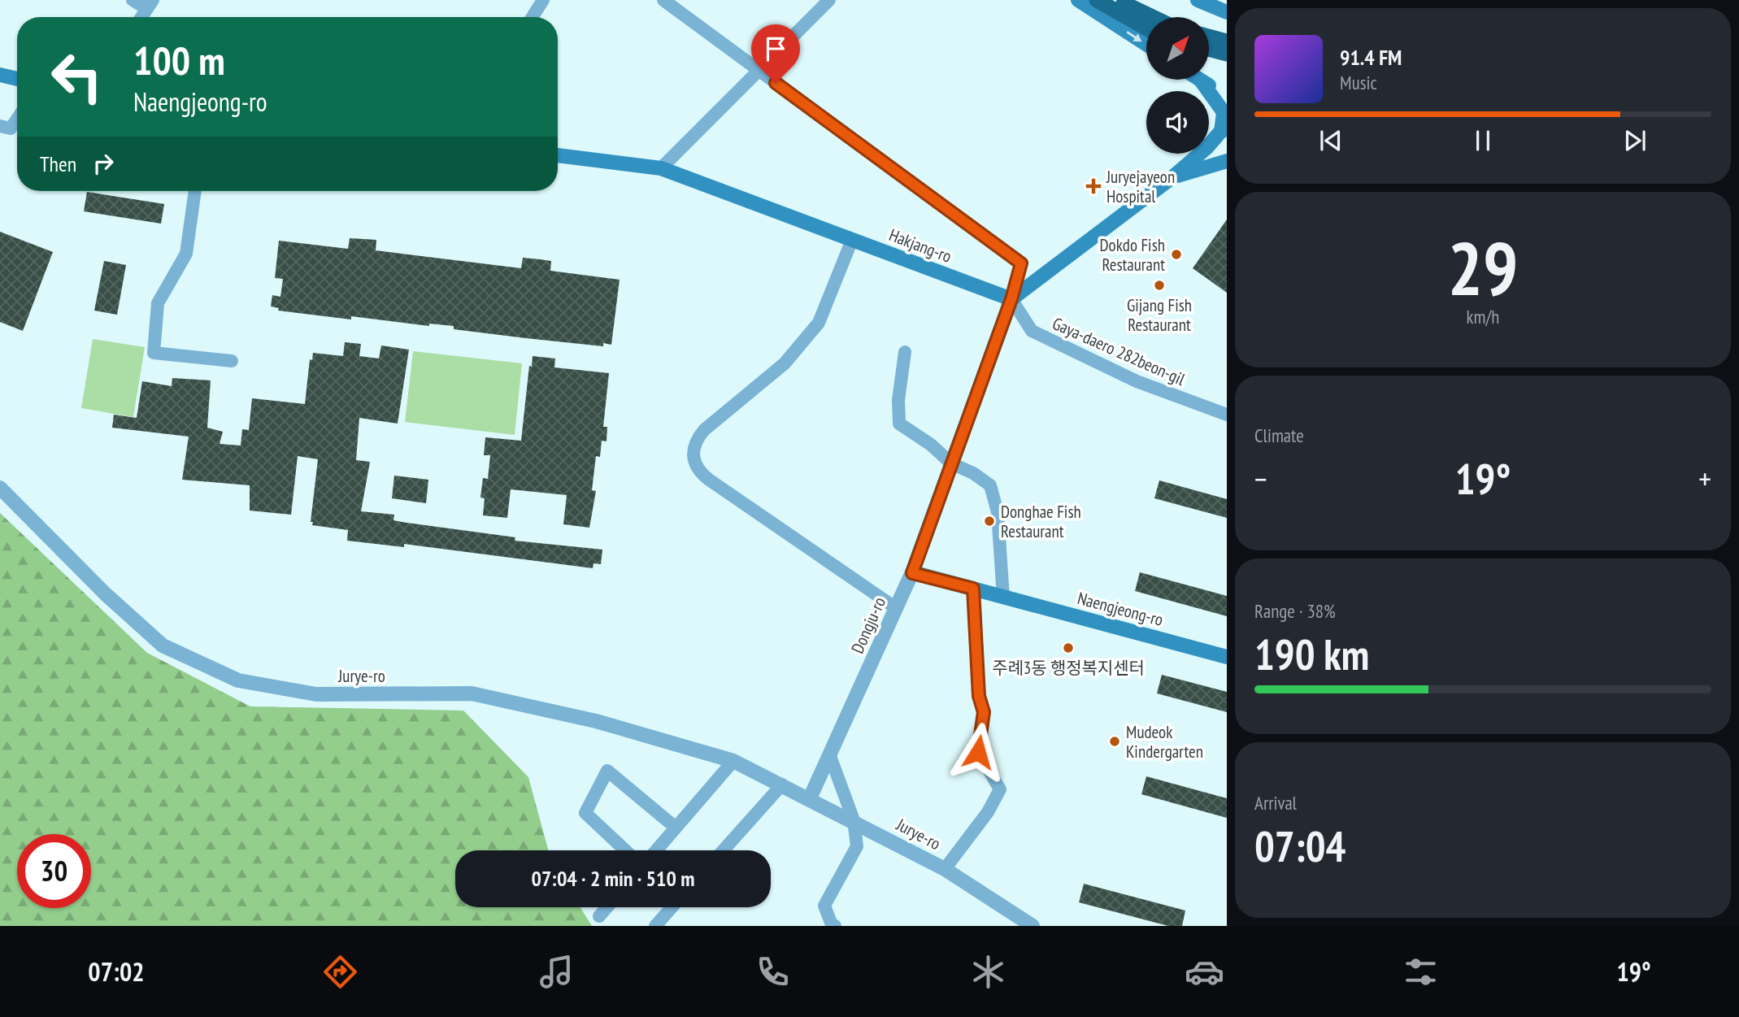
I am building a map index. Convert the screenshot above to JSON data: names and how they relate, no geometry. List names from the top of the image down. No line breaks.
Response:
{"streets":{"main road":["Hakjang-ro","Naengjeong-ro","Dongju-ro"],"street":["Gaya-daero 282beon-gil","Jurye-ro"]},"crossings":[["Hakjang-ro","Gaya-daero 282beon-gil"],["Hakjang-ro","Dongju-ro"],["Gaya-daero 282beon-gil","Dongju-ro"],["Naengjeong-ro","Dongju-ro"],["Dongju-ro","Jurye-ro"]],"places":{"health":["Juryejayeon Hospital"],"other":["Dokdo Fish Restaurant","Gijang Fish Restaurant","Donghae Fish Restaurant","주례3동 행정복지센터","Mudeok Kindergarten"]},"north":"top right","page":{"turn":["100 m","Naengjeong-ro"],"song":["91.4 FM","Music"],"then":"Then","tile":[["29","km/h"],"Climate",["Range · 38%","190 km"],["Arrival","07:04"]],"heat":["−","19°","+"],"limit":"30","trip":"07:04 · 2 min · 510 m","tabs":["07:02","19°"]}}
